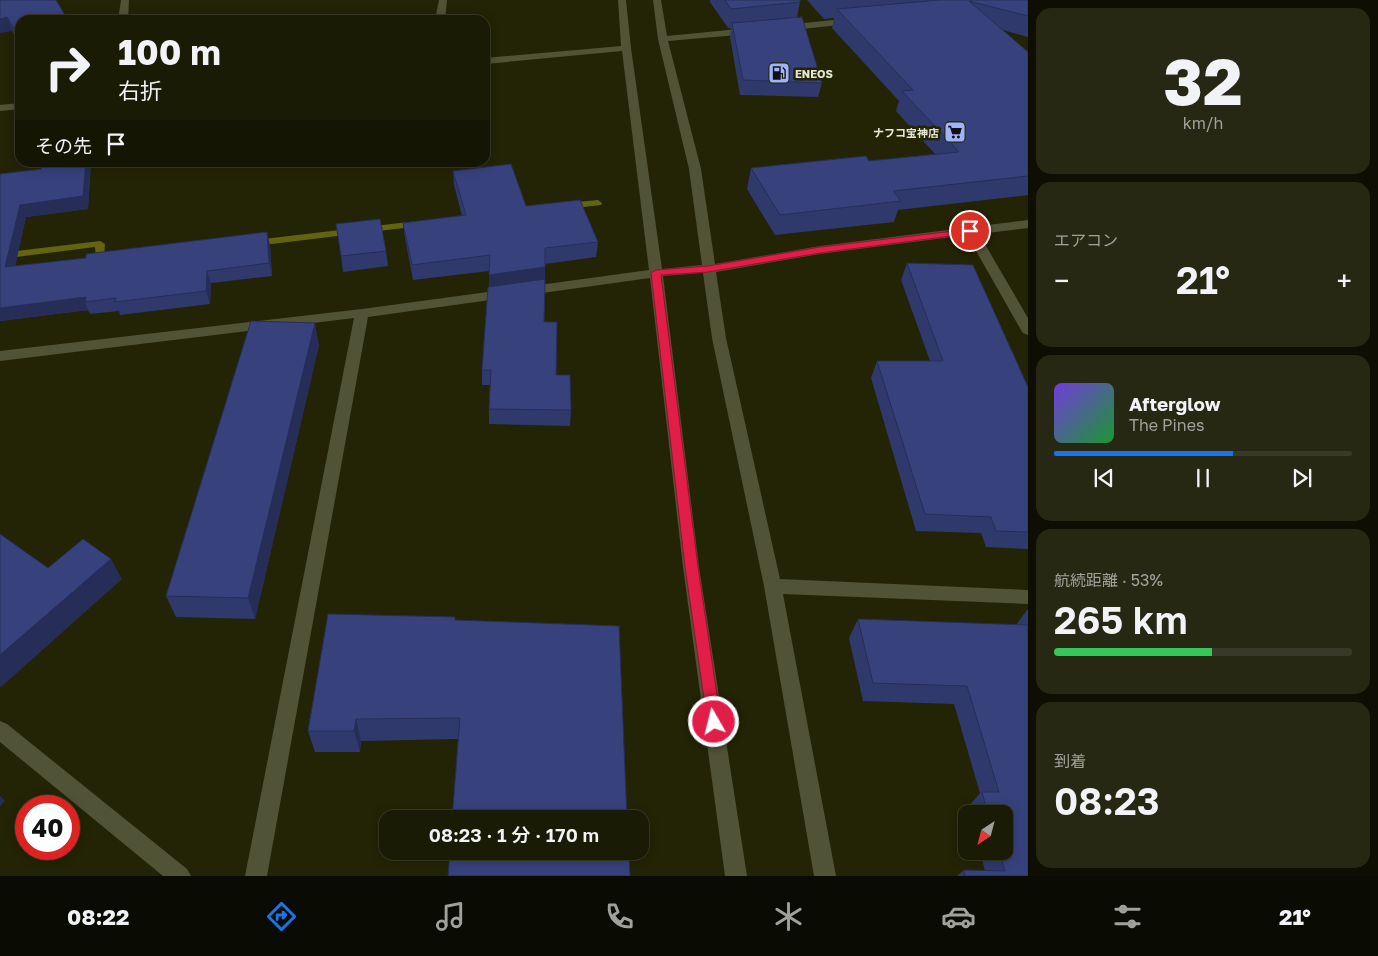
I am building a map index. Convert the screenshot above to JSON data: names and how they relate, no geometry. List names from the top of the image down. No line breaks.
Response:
{"places":{"fuel station":["ENEOS"],"supermarket":["ナフコ宝神店"]},"north":"bottom left","page":{"tile":[["32","km/h"],"エアコン",["航続距離 · 53%","265 km"],["到着","08:23"]],"turn":["100 m","右折"],"then":"その先","heat":["−","21°","+"],"song":["Afterglow","The Pines"],"limit":"40","trip":"08:23 · 1 分 · 170 m","tabs":["08:22","21°"]}}
